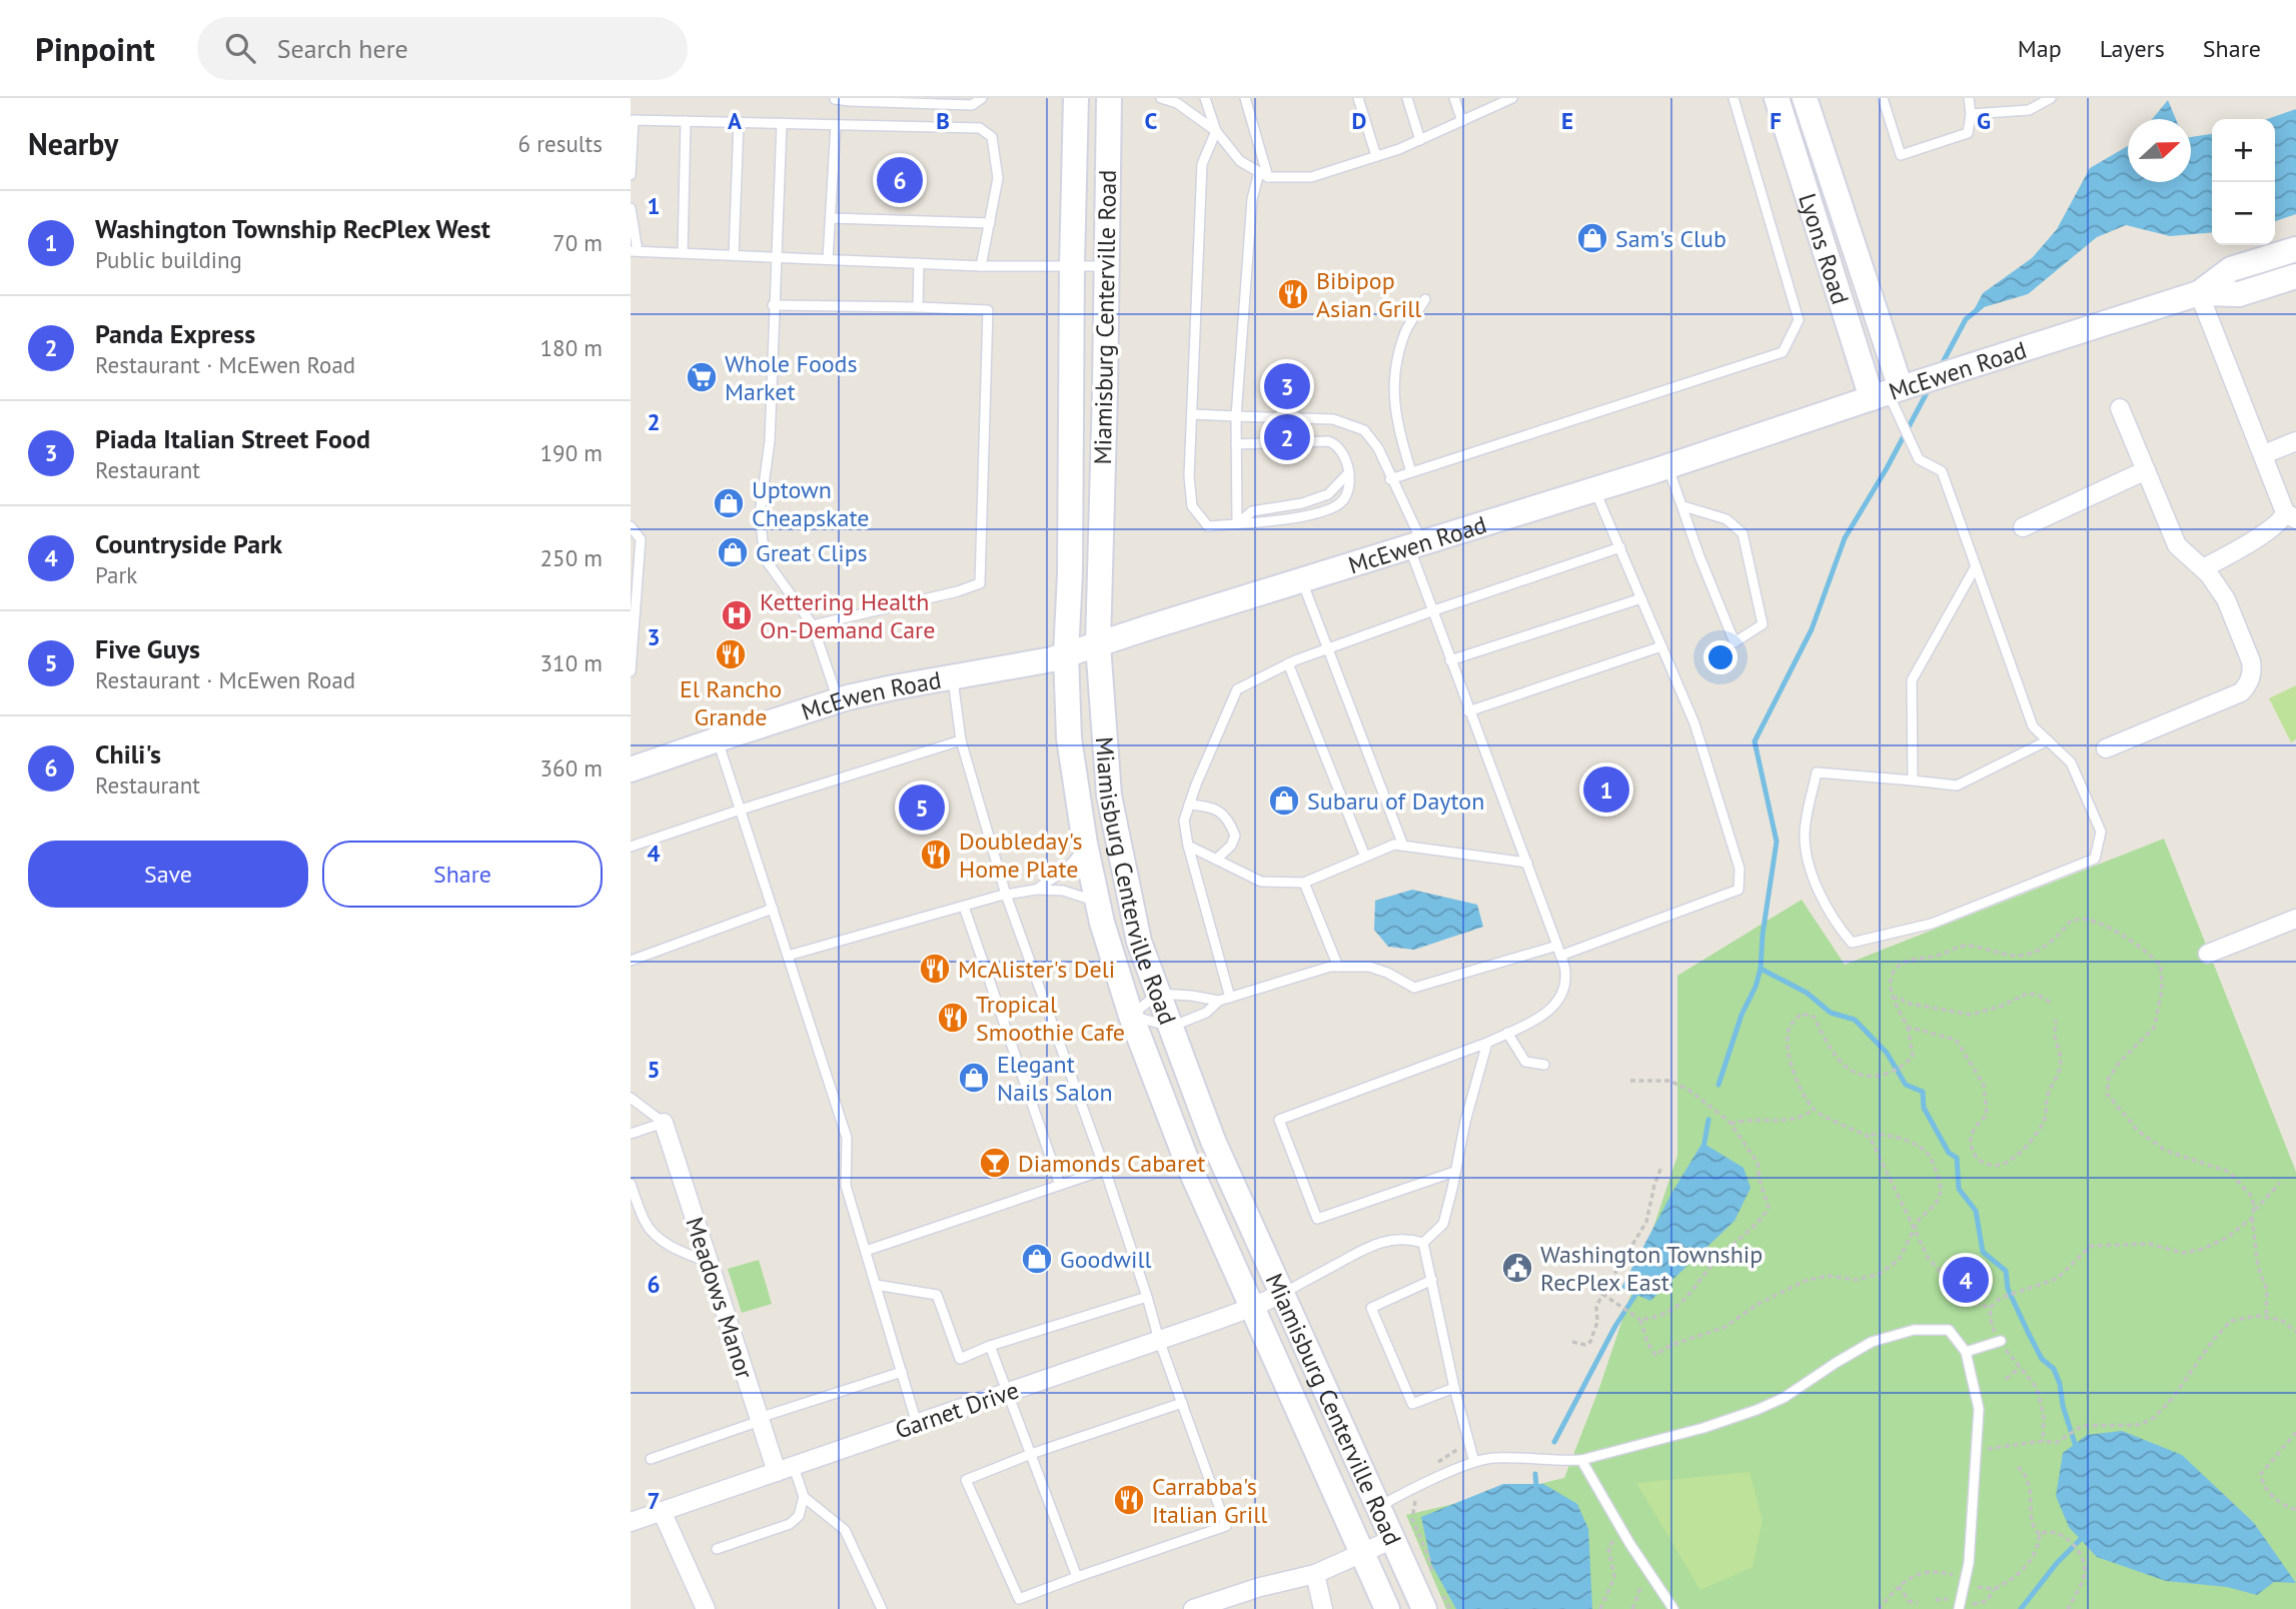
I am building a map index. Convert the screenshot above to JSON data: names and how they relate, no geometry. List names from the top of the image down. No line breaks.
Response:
{"streets":{"main road":["Lyons Road","Miamisburg Centerville Road","McEwen Road"],"street":["Meadows Manor","Garnet Drive"]},"crossings":[["Lyons Road","McEwen Road"],["Miamisburg Centerville Road","McEwen Road"],["Miamisburg Centerville Road","Garnet Drive"],["Meadows Manor","Garnet Drive"]],"places":{"shop":["Sam's Club","Uptown Cheapskate","Great Clips","Subaru of Dayton","Elegant Nails Salon","Goodwill"],"restaurant":["Bibipop Asian Grill","El Rancho Grande","Doubleday's Home Plate","McAlister's Deli","Tropical Smoothie Cafe","Carrabba's Italian Grill"],"supermarket":["Whole Foods Market"],"hospital":["Kettering Health On-Demand Care"],"bar":["Diamonds Cabaret"],"public building":["Washington Township RecPlex East"]},"north":"right","page":{"header":"Pinpoint","search":"Search here","nav":["Map","Layers","Share"],"heading":["Nearby","6 results"],"map_buttons":["+","−"],"pins":["6","3","2","1","5","4"],"list":[{"mark":"1","name":"Washington Township RecPlex West","note":"Public building","value":"70 m"},{"mark":"2","name":"Panda Express","note":"Restaurant · McEwen Road","value":"180 m"},{"mark":"3","name":"Piada Italian Street Food","note":"Restaurant","value":"190 m"},{"mark":"4","name":"Countryside Park","note":"Park","value":"250 m"},{"mark":"5","name":"Five Guys","note":"Restaurant · McEwen Road","value":"310 m"},{"mark":"6","name":"Chili's","note":"Restaurant","value":"360 m"}],"buttons":["Save","Share"]},"grid":{"columns":["A","B","C","D","E","F","G"],"rows":["1","2","3","4","5","6","7"]}}
